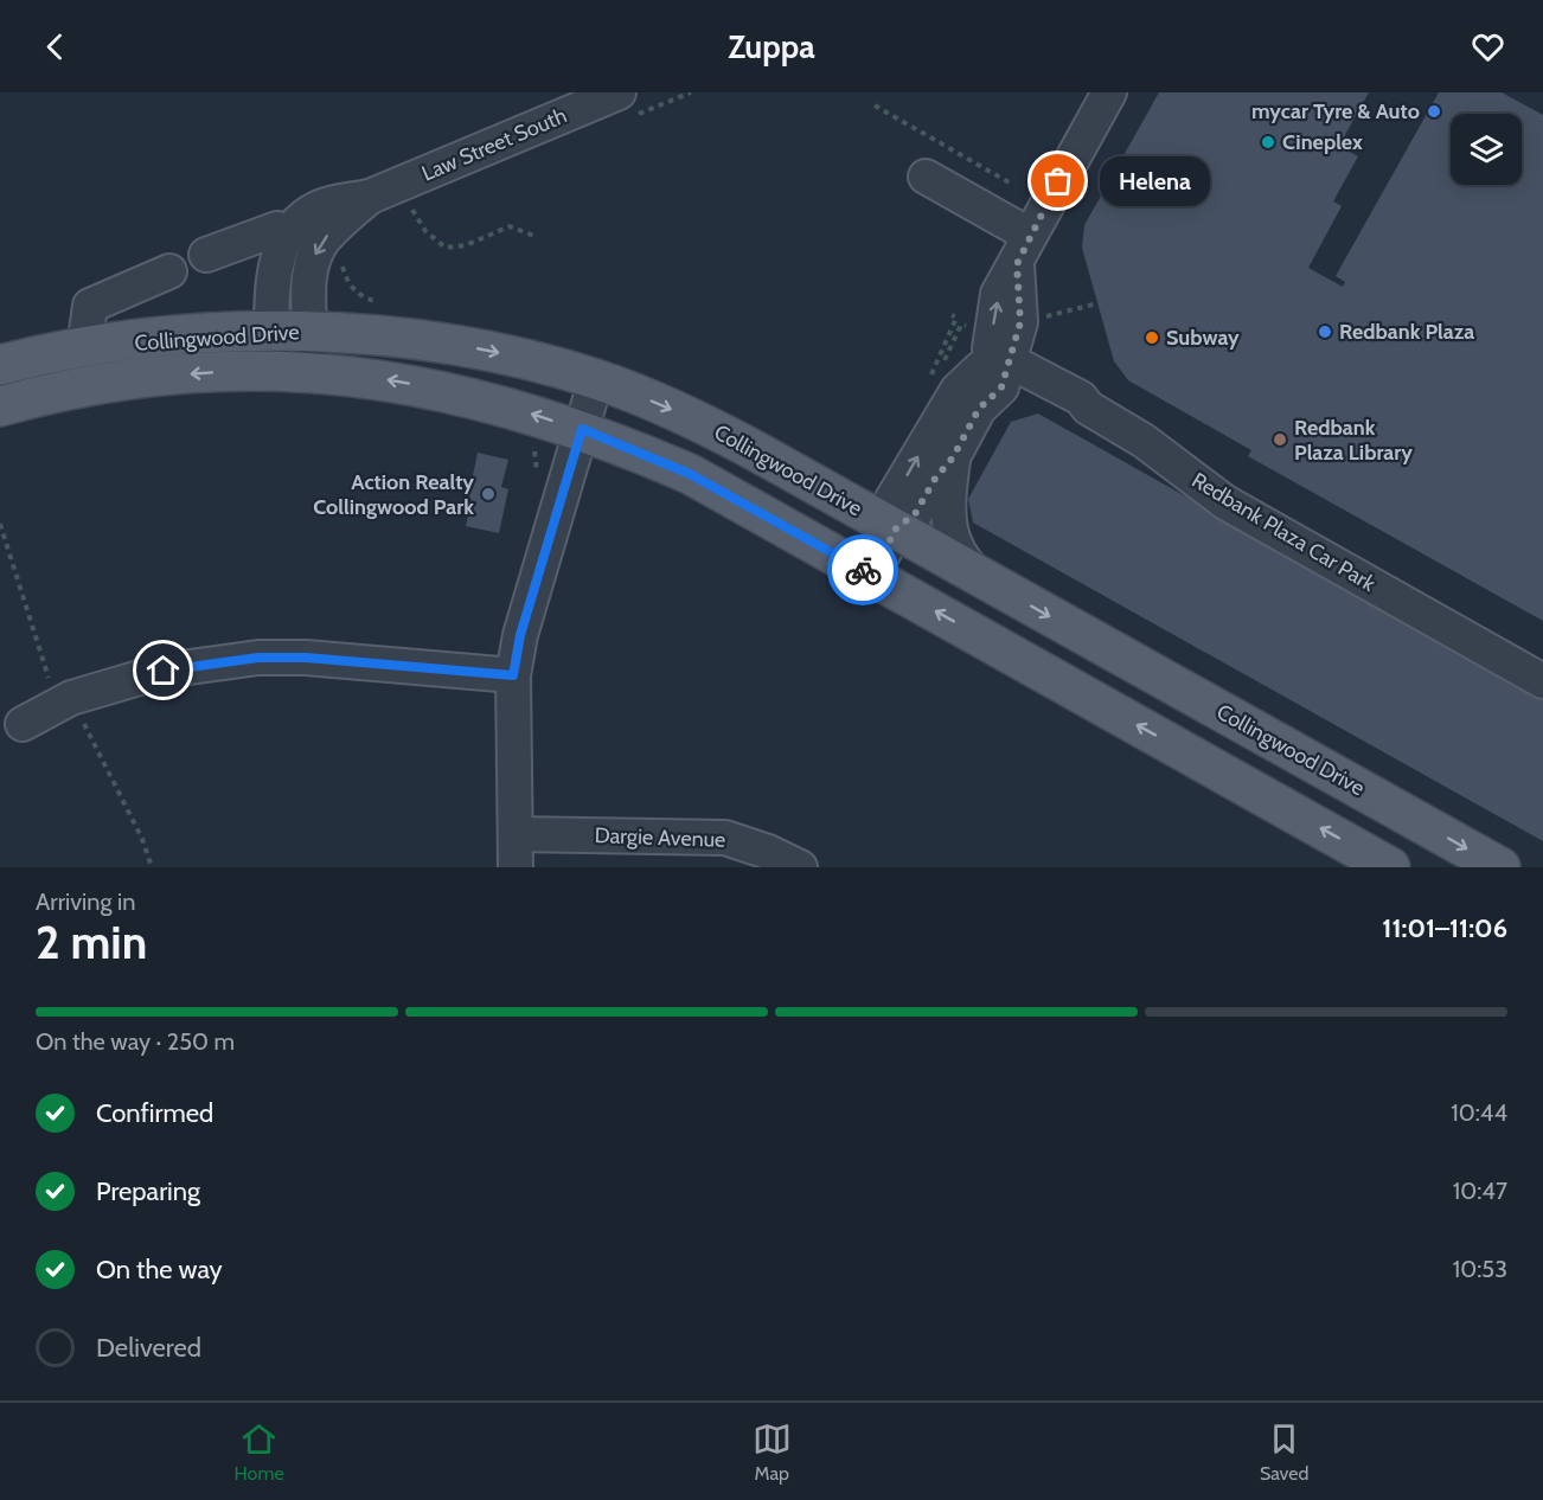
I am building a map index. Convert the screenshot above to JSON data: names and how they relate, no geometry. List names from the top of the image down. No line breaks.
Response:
{"streets":{"main road":["Collingwood Drive"],"street":["Law Street South","Redbank Plaza Car Park","Dargie Avenue"]},"crossings":[["Law Street South","Collingwood Drive"]],"places":["mycar Tyre & Auto","Cineplex","Helena","Redbank Plaza","Subway","Redbank Plaza Library","Action Realty Collingwood Park"],"page":{"header":"Zuppa","bubble":"Helena","heading":["2 min","Arriving in","11:01–11:06"],"bar":"On the way · 250 m","list":[["Confirmed","10:44"],["Preparing","10:47"],["On the way","10:53"],"Delivered"],"tabs":["Home","Map","Saved"]}}
